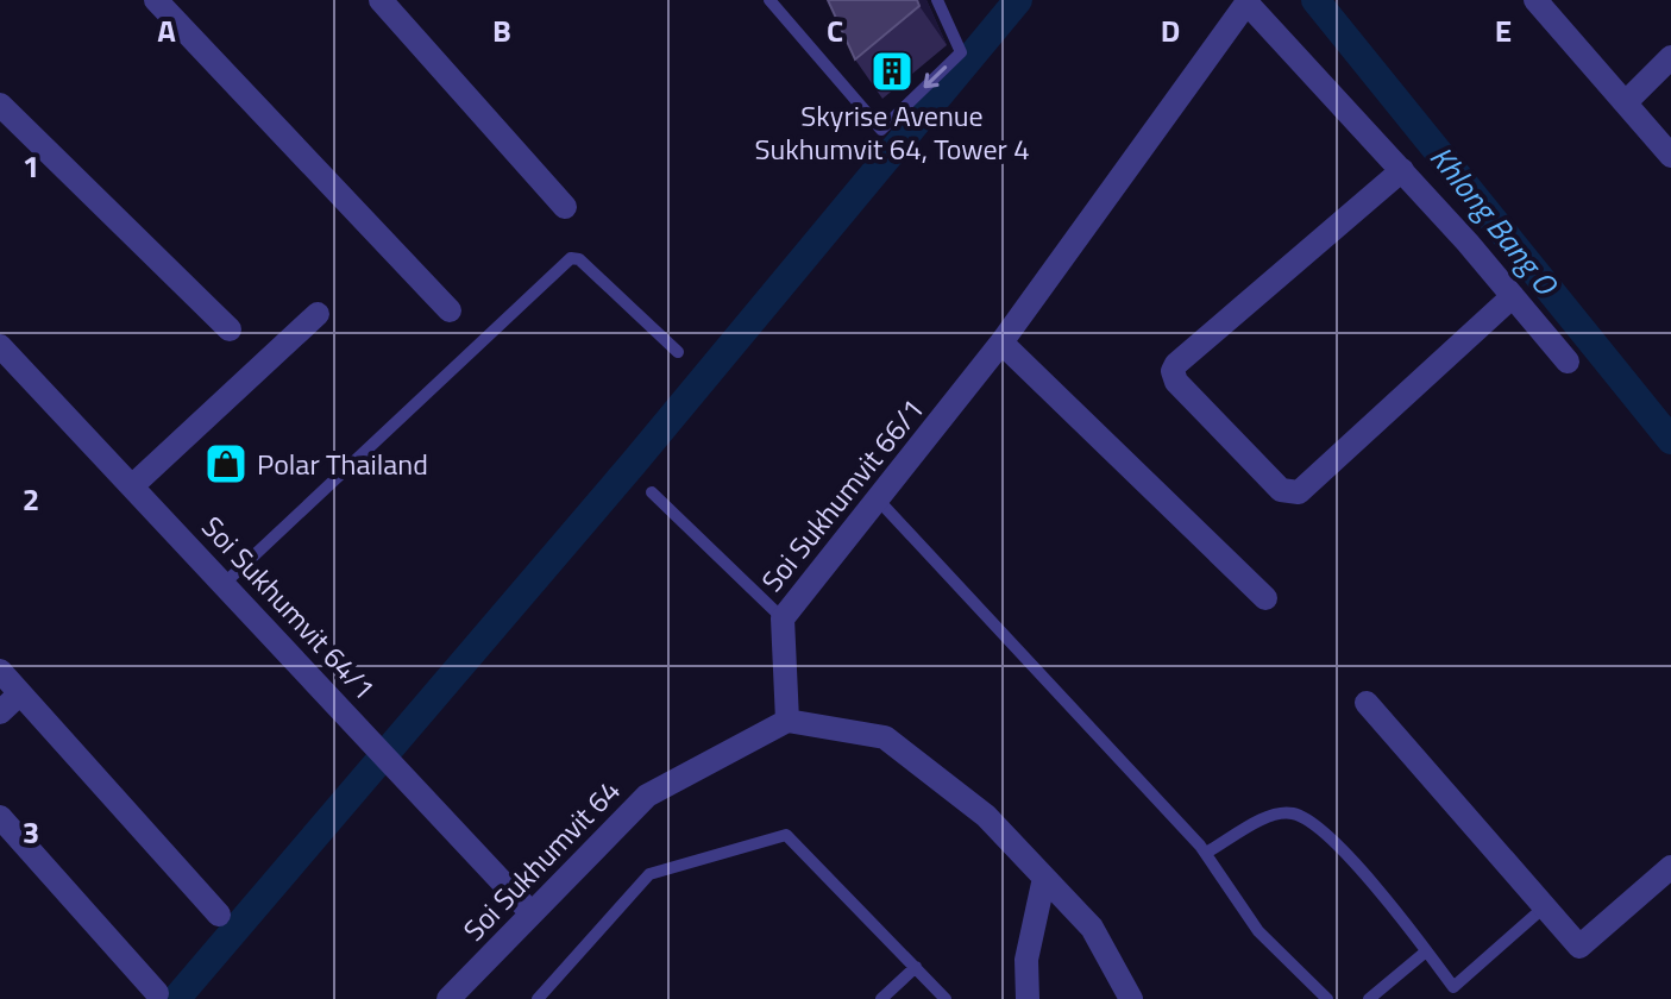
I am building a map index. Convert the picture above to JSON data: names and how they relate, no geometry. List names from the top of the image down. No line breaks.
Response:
{"streets":{"street":["Soi Sukhumvit 66/1","Soi Sukhumvit 64/1","Soi Sukhumvit 64"]},"crossings":[["Soi Sukhumvit 66/1","Soi Sukhumvit 64"],["Soi Sukhumvit 64/1","Soi Sukhumvit 64"]],"water":["Khlong Bang O"],"places":{"building":["Skyrise Avenue Sukhumvit 64, Tower 4"],"shop":["Polar Thailand"]},"grid":{"columns":["A","B","C","D","E"],"rows":["1","2","3"]}}
